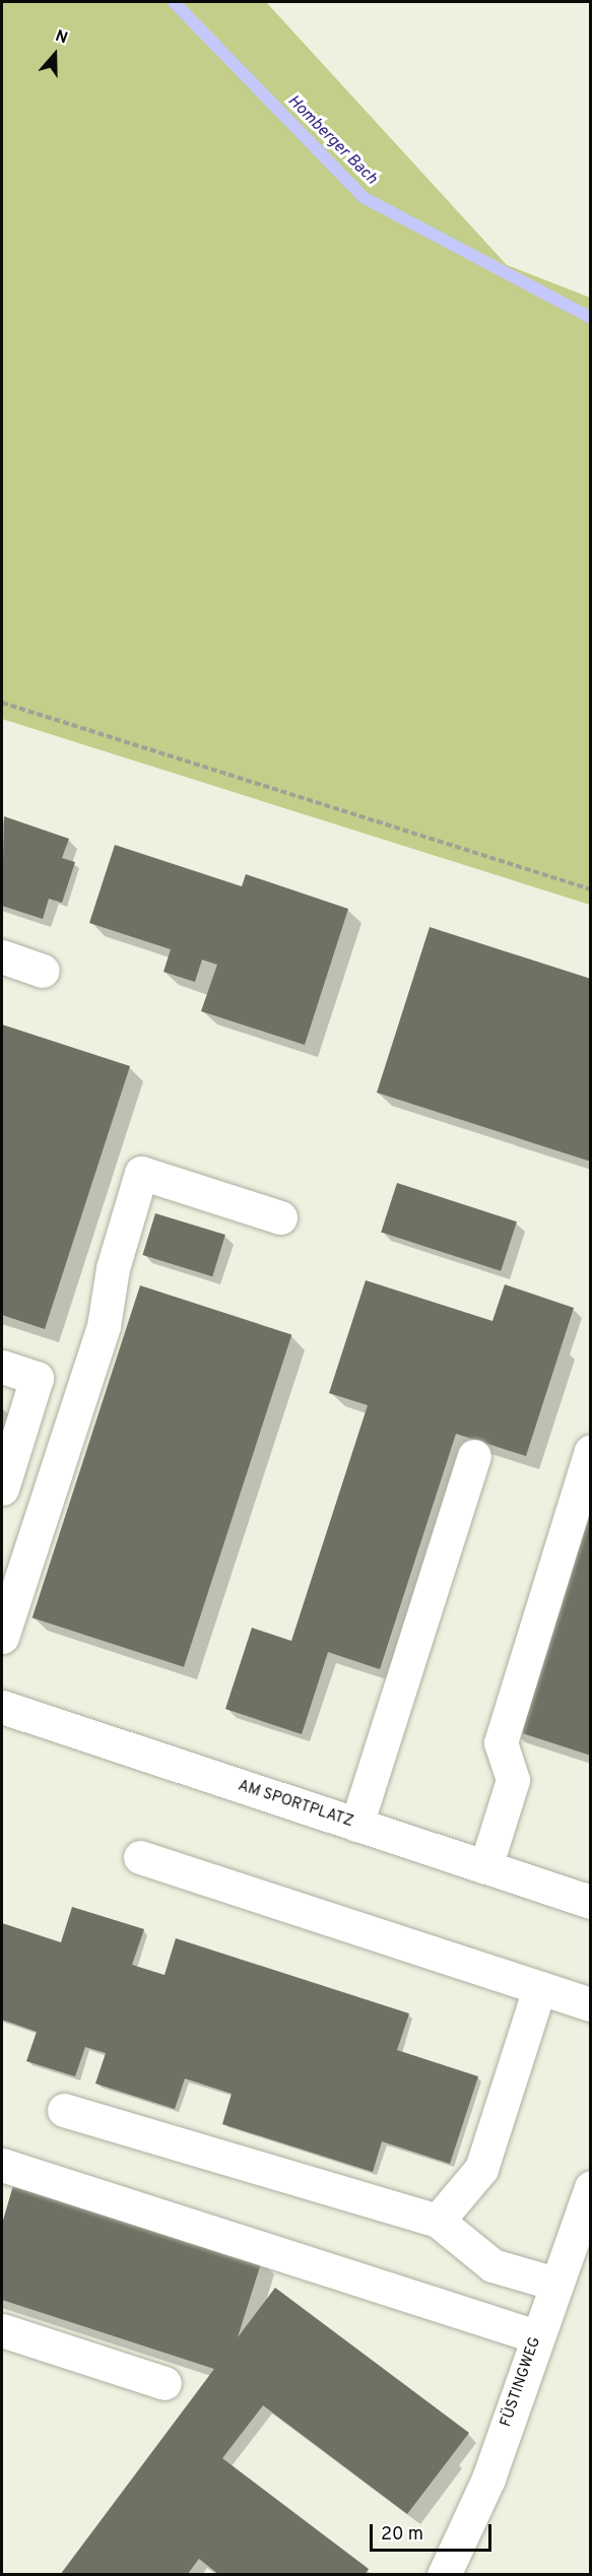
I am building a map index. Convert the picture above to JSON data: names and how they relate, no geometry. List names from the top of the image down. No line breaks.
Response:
{"streets":{"street":["AM SPORTPLATZ","FÜSTINGWEG"]},"water":["Homberger Bach"],"scale_bar":"20 m","north":"top"}
